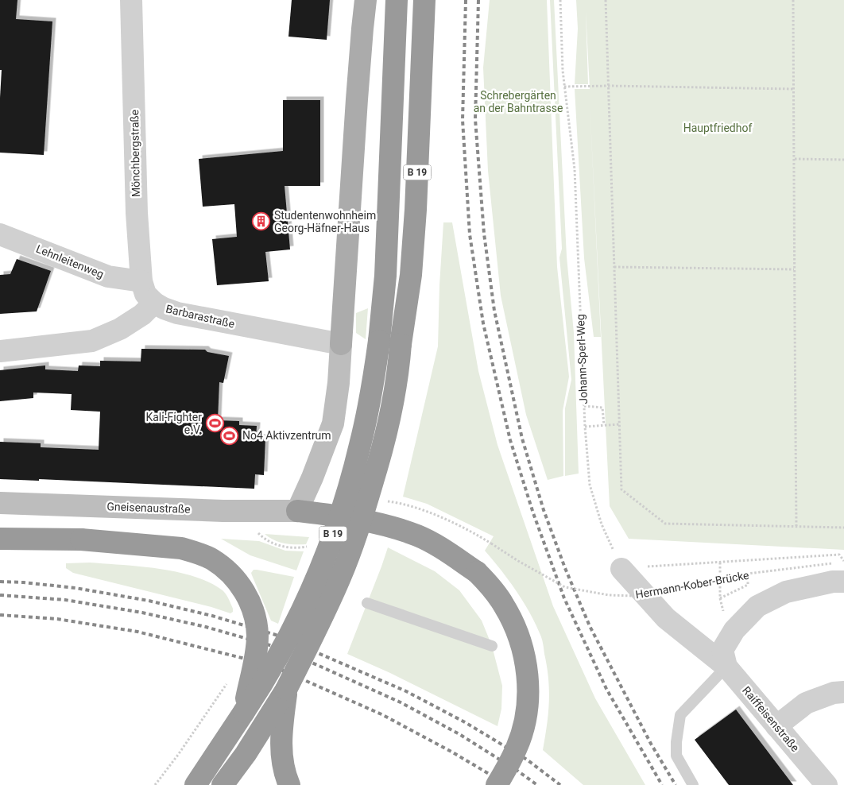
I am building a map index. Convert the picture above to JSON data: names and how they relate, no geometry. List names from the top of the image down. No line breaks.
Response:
{"streets":{"highway":["B 19"],"street":["Mönchbergstraße","Lehnleitenweg","Barbarastraße","Gneisenaustraße","Raiffeisenstraße"],"path":["Johann-Sperl-Weg","Hermann-Kober-Brücke"]},"crossings":[["Mönchbergstraße","Lehnleitenweg"],["Mönchbergstraße","Barbarastraße"]],"parks":["Schrebergärten an der Bahntrasse","Hauptfriedhof"],"places":{"building":["Studentenwohnheim Georg-Häfner-Haus"],"sports":["Kali-Fighter e.V.","No4 Aktivzentrum"]}}
